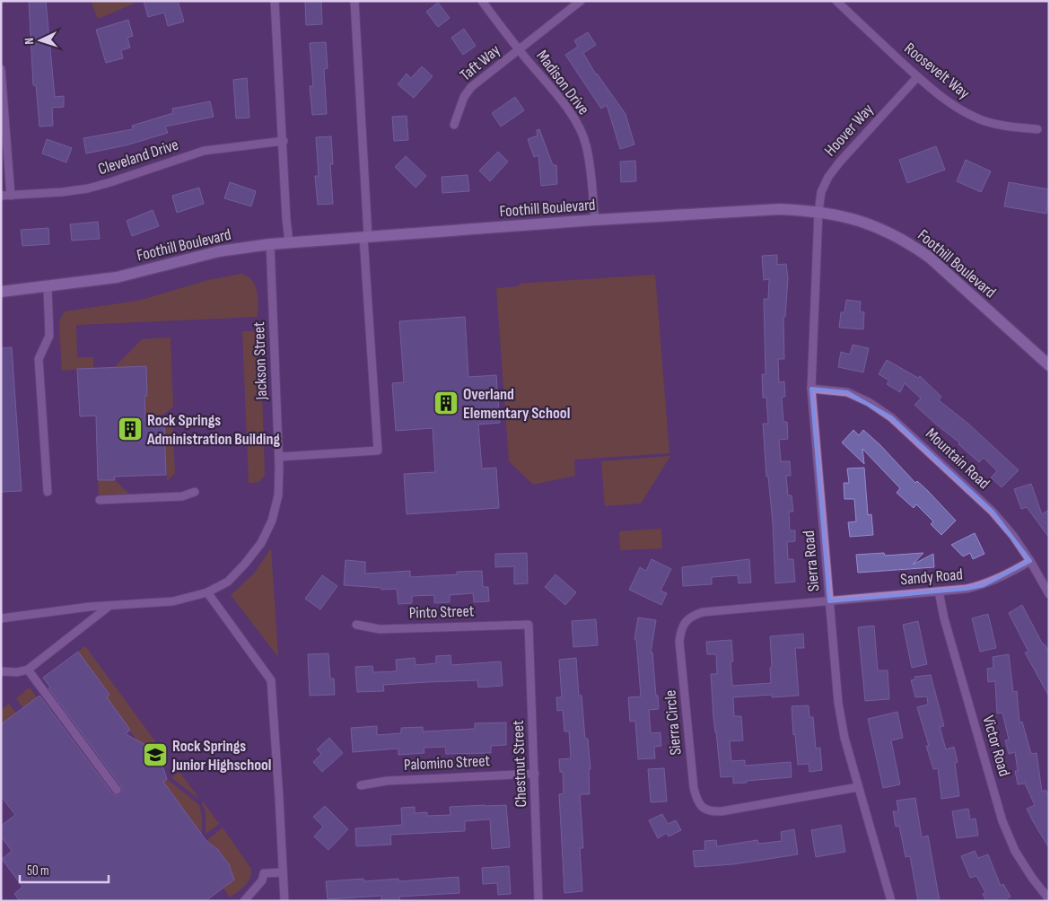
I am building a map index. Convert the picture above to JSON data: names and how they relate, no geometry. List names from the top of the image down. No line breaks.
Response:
{"streets":{"main road":["Foothill Boulevard"],"street":["Taft Way","Roosevelt Way","Madison Drive","Hoover Way","Cleveland Drive","Jackson Street","Mountain Road","Sierra Road","Sandy Road","Pinto Street","Sierra Circle","Victor Road","Palomino Street","Chestnut Street"]},"crossings":[["Taft Way","Madison Drive"],["Roosevelt Way","Hoover Way"],["Madison Drive","Foothill Boulevard"],["Hoover Way","Foothill Boulevard"],["Hoover Way","Sierra Road"],["Foothill Boulevard","Jackson Street"],["Foothill Boulevard","Sierra Road"],["Mountain Road","Sierra Road"],["Mountain Road","Sandy Road"],["Sierra Road","Sandy Road"],["Sierra Road","Sierra Circle"],["Sandy Road","Sierra Circle"],["Sandy Road","Victor Road"],["Pinto Street","Chestnut Street"],["Palomino Street","Chestnut Street"]],"places":{"building":["Overland Elementary School","Rock Springs Administration Building"],"school or university":["Rock Springs Junior Highschool"]},"scale_bar":"50 m","north":"left"}
